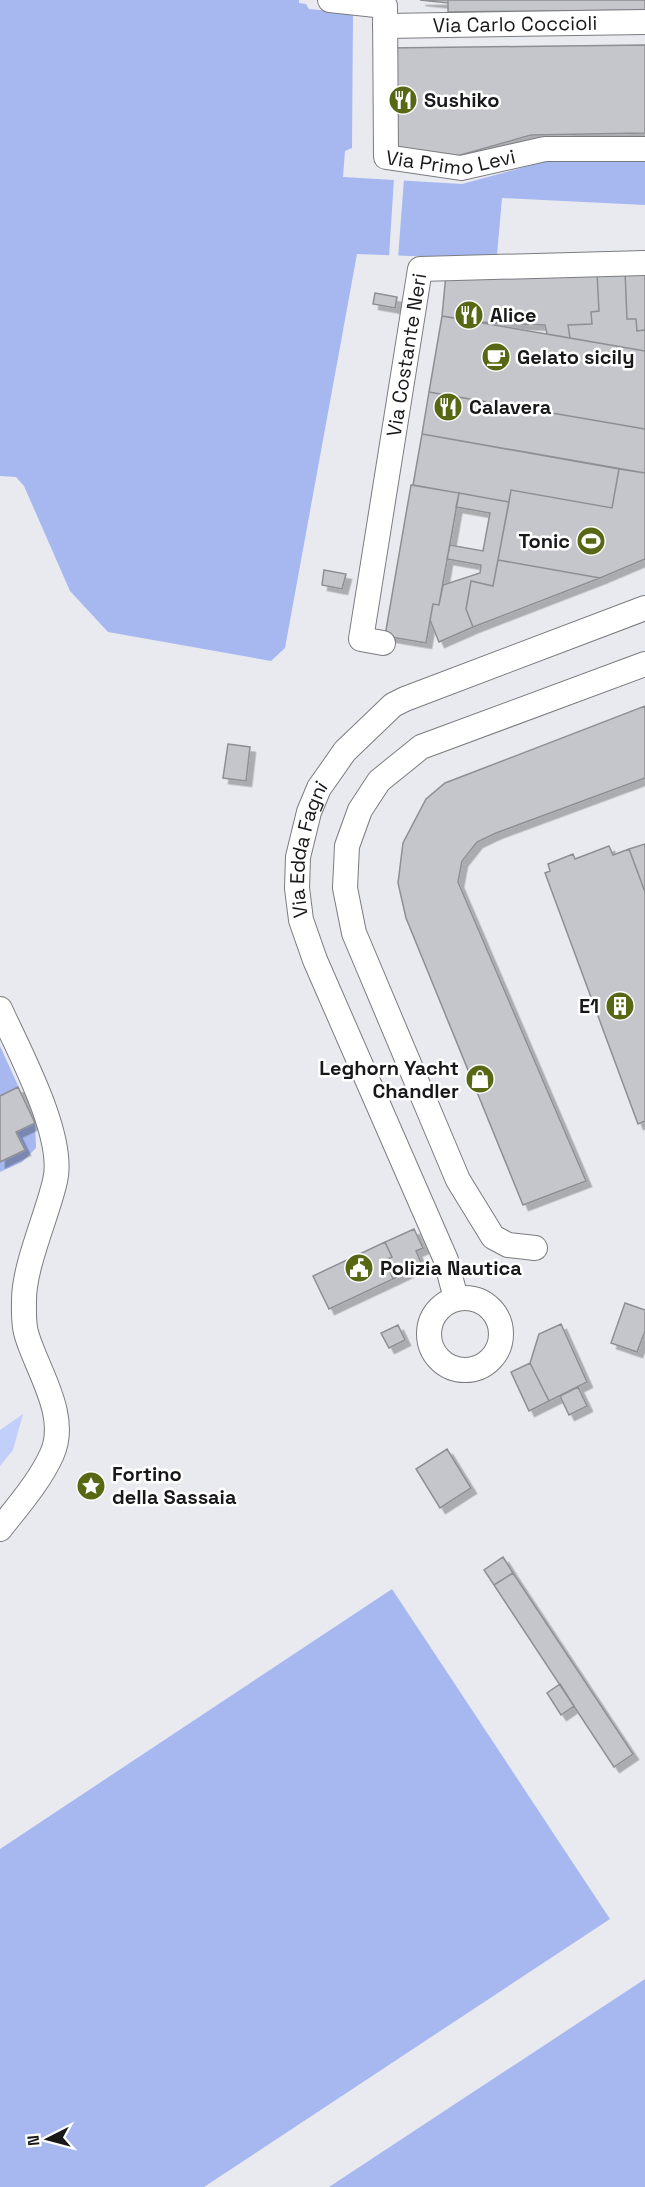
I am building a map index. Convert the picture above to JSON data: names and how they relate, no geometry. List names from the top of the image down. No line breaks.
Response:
{"streets":{"street":["Via Carlo Coccioli","Via Primo Levi","Via Costante Neri","Via Edda Fagni"]},"crossings":[["Via Carlo Coccioli","Via Primo Levi"]],"places":{"restaurant":["Sushiko","Alice","Calavera"],"cafe":["Gelato sicily"],"sports":["Tonic"],"building":["E1"],"shop":["Leghorn Yacht Chandler"],"public building":["Polizia Nautica"],"place":["Fortino della Sassaia"]},"north":"left"}
